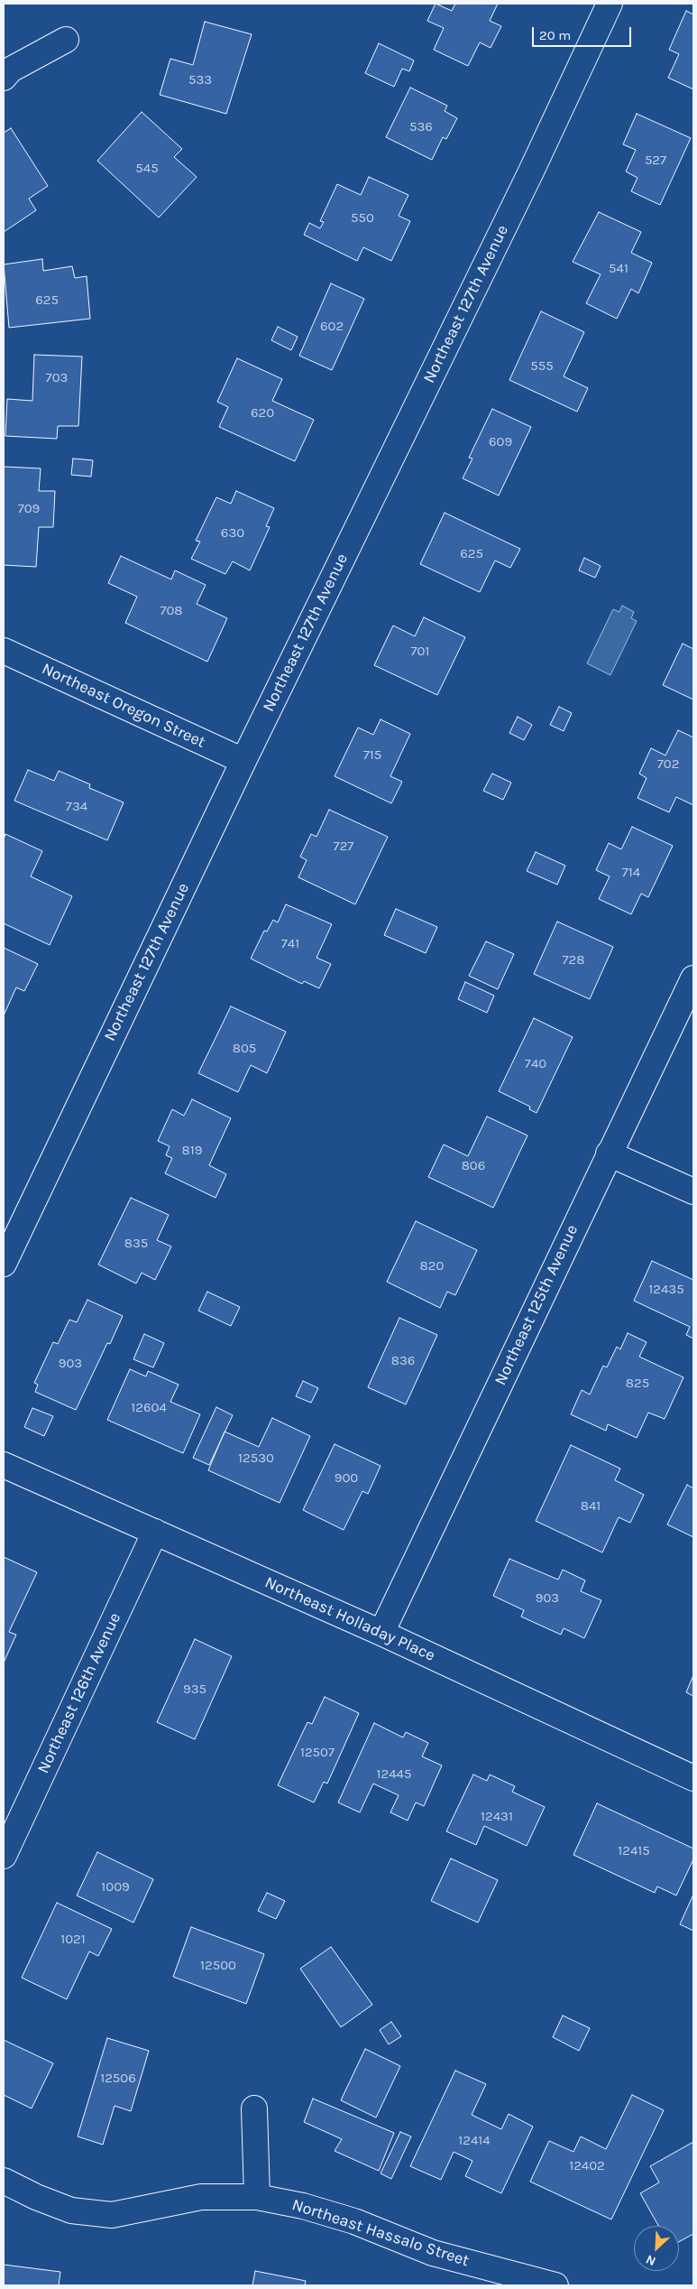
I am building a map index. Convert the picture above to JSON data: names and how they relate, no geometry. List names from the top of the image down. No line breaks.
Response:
{"streets":{"street":["Northeast 127th Avenue","Northeast Oregon Street","Northeast 125th Avenue","Northeast Holladay Place","Northeast 126th Avenue","Northeast Hassalo Street"]},"crossings":[["Northeast 127th Avenue","Northeast Oregon Street"],["Northeast 125th Avenue","Northeast Holladay Place"],["Northeast Holladay Place","Northeast 126th Avenue"]],"house_numbers":["533","536","527","545","550","541","625","602","555","703","620","609","709","630","625","708","701","715","702","734","727","714","741","728","805","740","819","806","835","820","12435","836","903","825","12604","12530","900","841","903","935","12507","12445","12431","12415","1009","1021","12500","12506","12414","12402"],"scale_bar":"20 m","north":"bottom left"}
